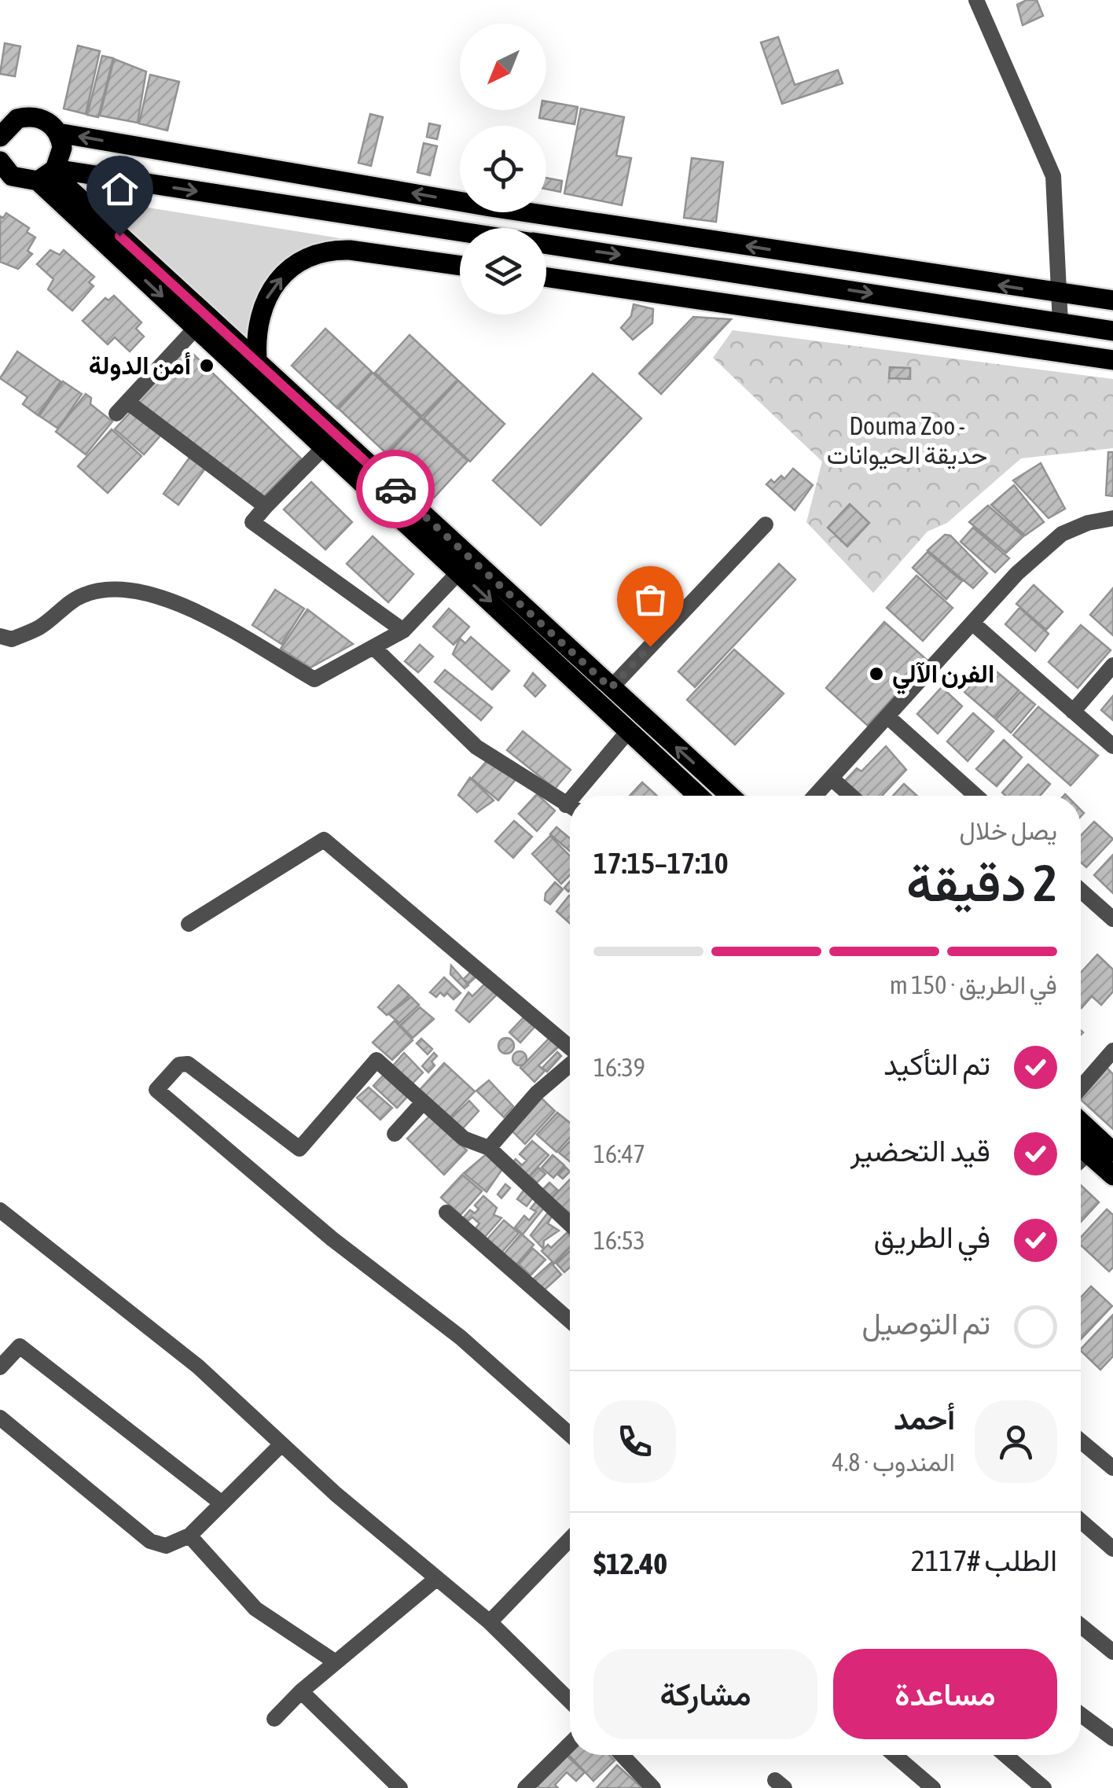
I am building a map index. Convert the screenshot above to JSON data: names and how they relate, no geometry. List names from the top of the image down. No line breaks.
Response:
{"parks":["Douma Zoo - حديقة الحيوانات"],"places":["أمن الدولة","الفرن الآلي"],"north":"bottom left","page":{"heading":["2 دقيقة","يصل خلال","17:10–17:15"],"panel":["أحمد","المندوب · 4.8","الطلب #2117","$12.40"],"bar":"في الطريق · 150 m","list":[["تم التأكيد","16:39"],["قيد التحضير","16:47"],["في الطريق","16:53"],"تم التوصيل"],"buttons":["مساعدة","مشاركة"]}}
